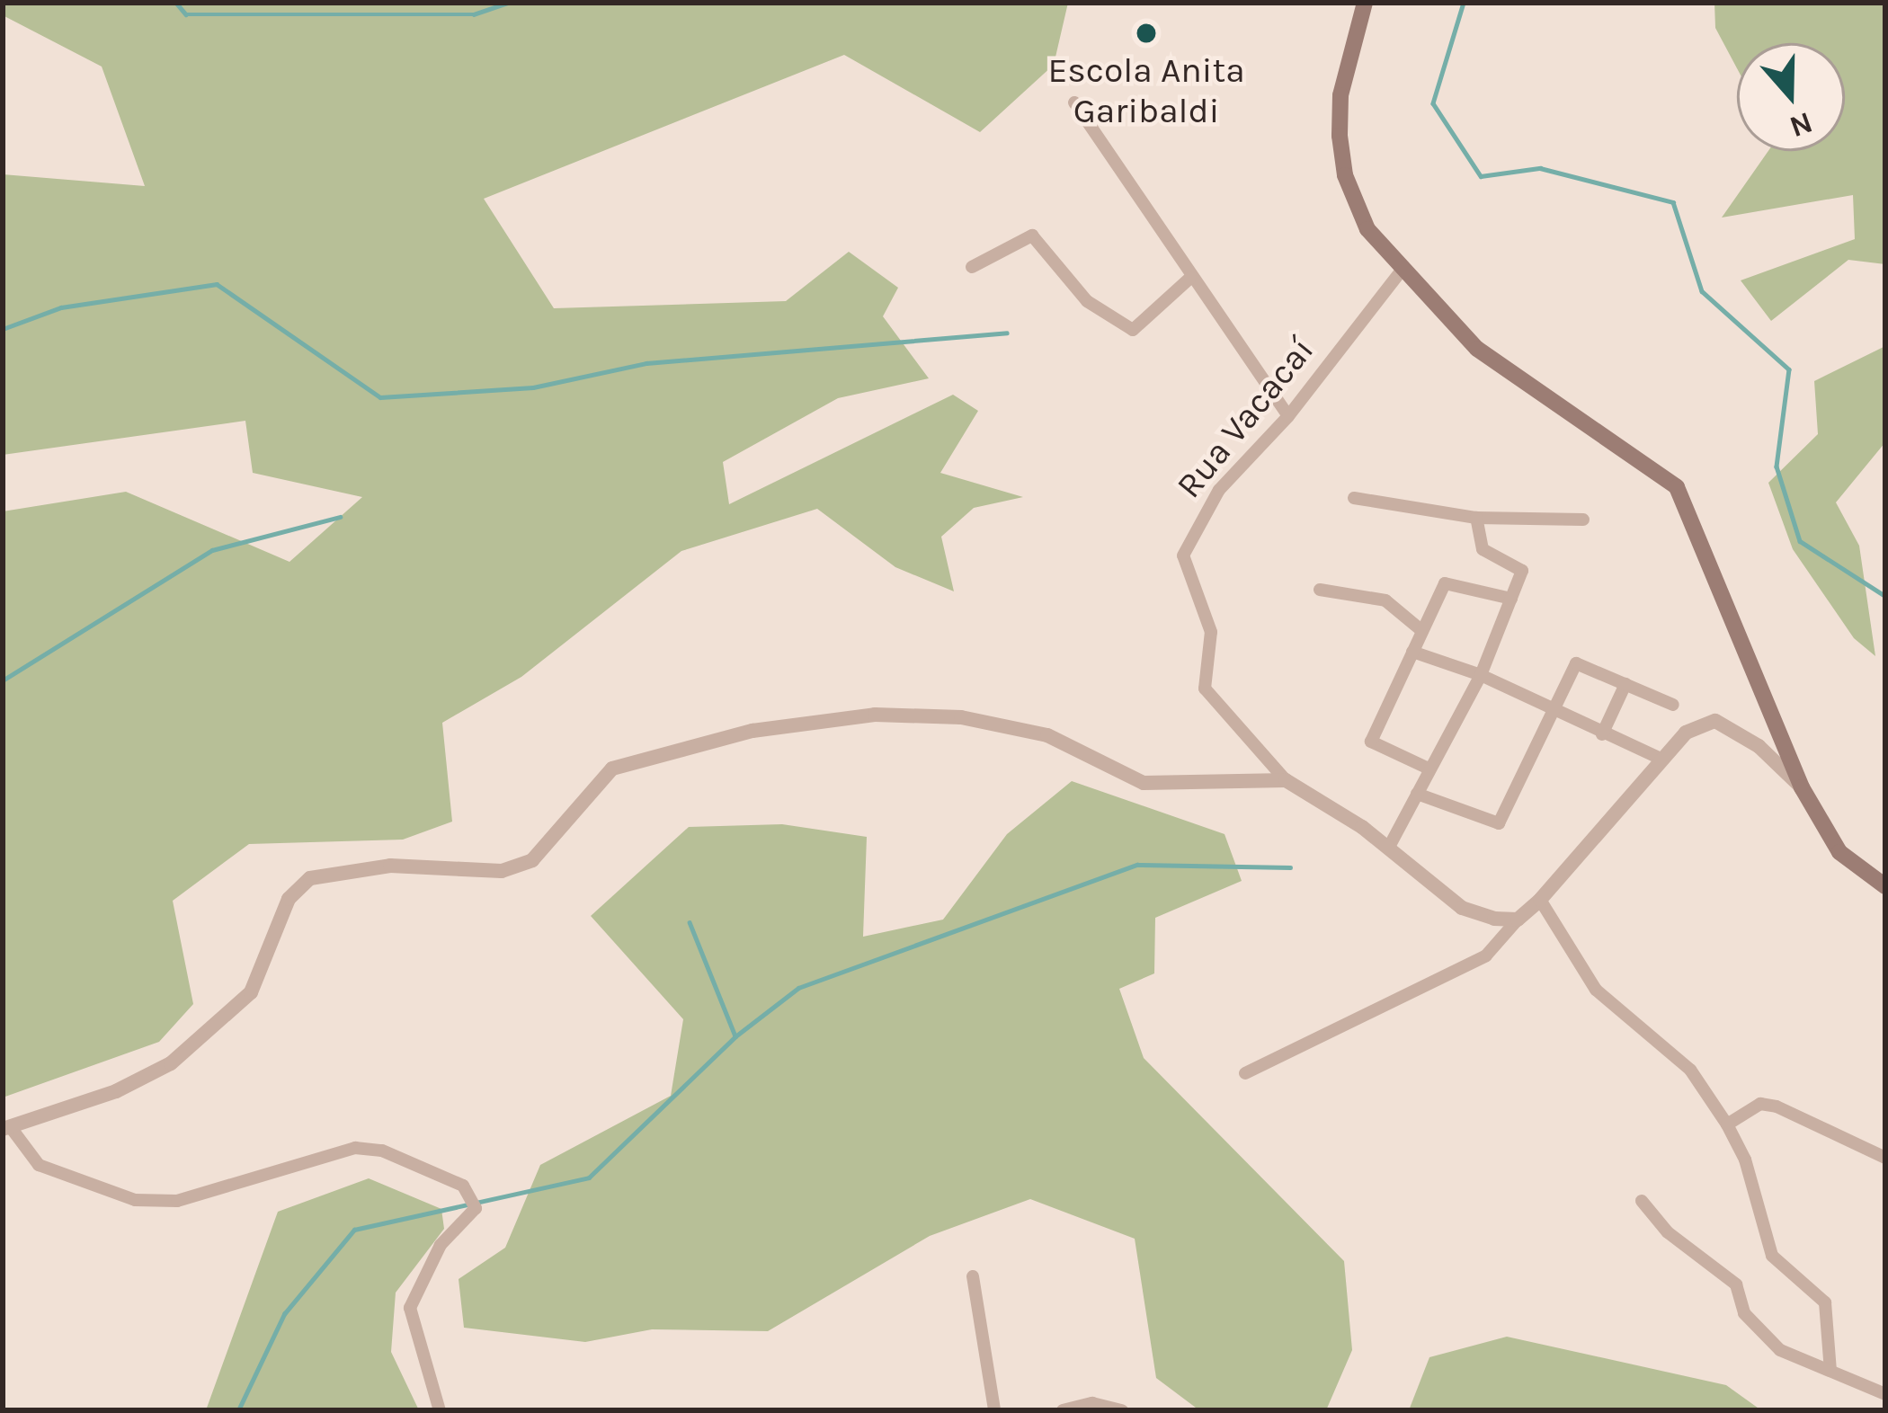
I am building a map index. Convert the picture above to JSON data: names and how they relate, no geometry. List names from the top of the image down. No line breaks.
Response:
{"streets":{"street":["Rua Vacacaí"]},"places":["Escola Anita Garibaldi"],"north":"bottom"}
